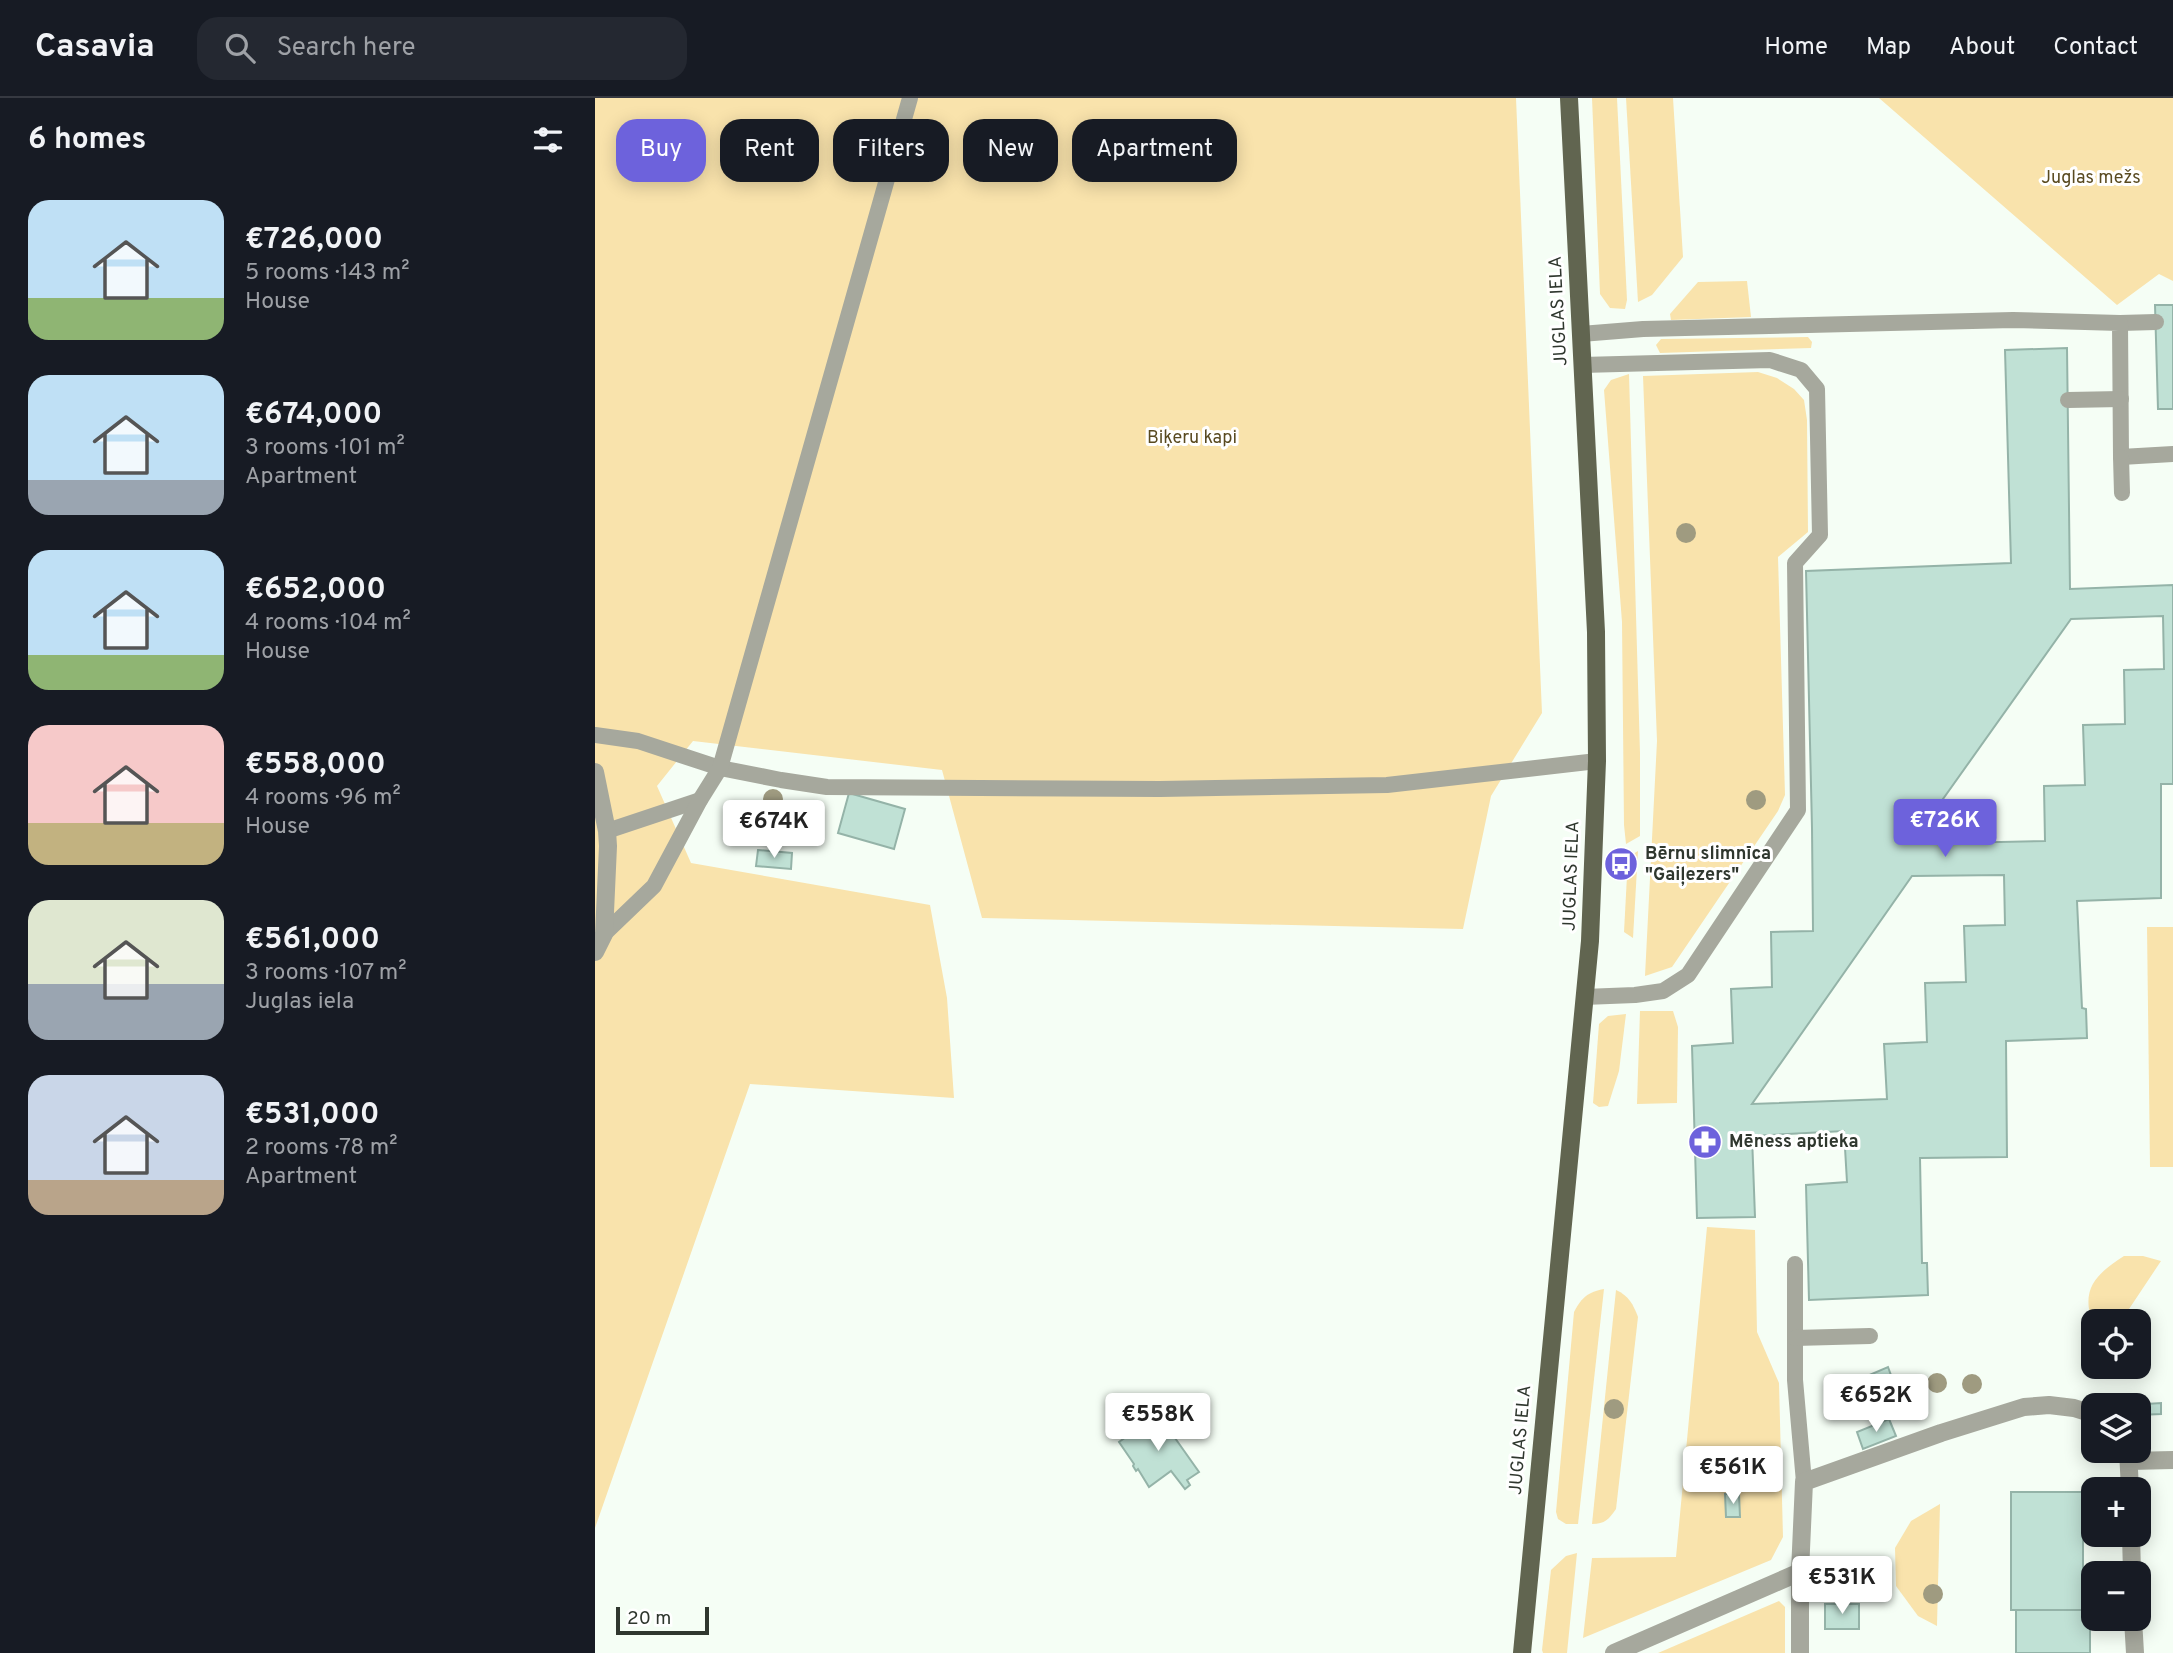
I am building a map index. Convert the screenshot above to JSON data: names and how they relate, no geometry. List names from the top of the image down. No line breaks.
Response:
{"streets":{"main road":["JUGLAS IELA"]},"parks":["Juglas mežs","Biķeru kapi"],"places":{"bus stop":["Bērnu slimnīca \"Gaiļezers\""],"pharmacy":["Mēness aptieka"]},"scale_bar":"20 m","page":{"header":"Casavia","search":"Search here","nav":["Home","Map","About","Contact"],"heading":"6 homes","chip":["Buy","Rent","Filters","New","Apartment"],"list":[{"name":"€726,000","note":"5 rooms · 143 m² · House"},{"name":"€674,000","note":"3 rooms · 101 m² · Apartment"},{"name":"€652,000","note":"4 rooms · 104 m² · House"},{"name":"€558,000","note":"4 rooms · 96 m² · House"},{"name":"€561,000","note":"3 rooms · 107 m² · Juglas iela"},{"name":"€531,000","note":"2 rooms · 78 m² · Apartment"}],"price":["€726K","€674K","€652K","€558K","€561K","€531K"],"map_buttons":["+","−"],"scale":"20 m"}}
